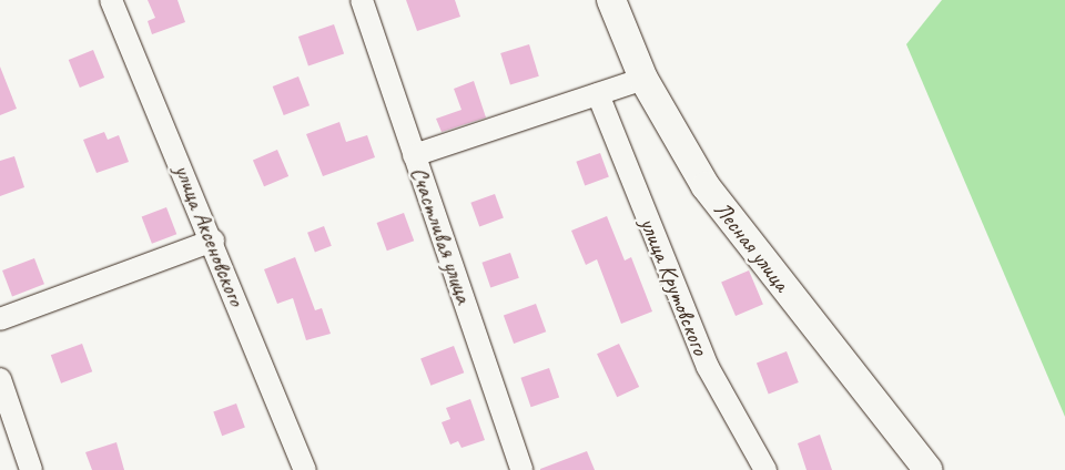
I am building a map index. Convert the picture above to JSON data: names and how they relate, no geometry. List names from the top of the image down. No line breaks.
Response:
{"streets":{"main road":["Лесная улица"],"street":["улица Аксеновского","Счастливая улица","улица Крутовского"]}}
